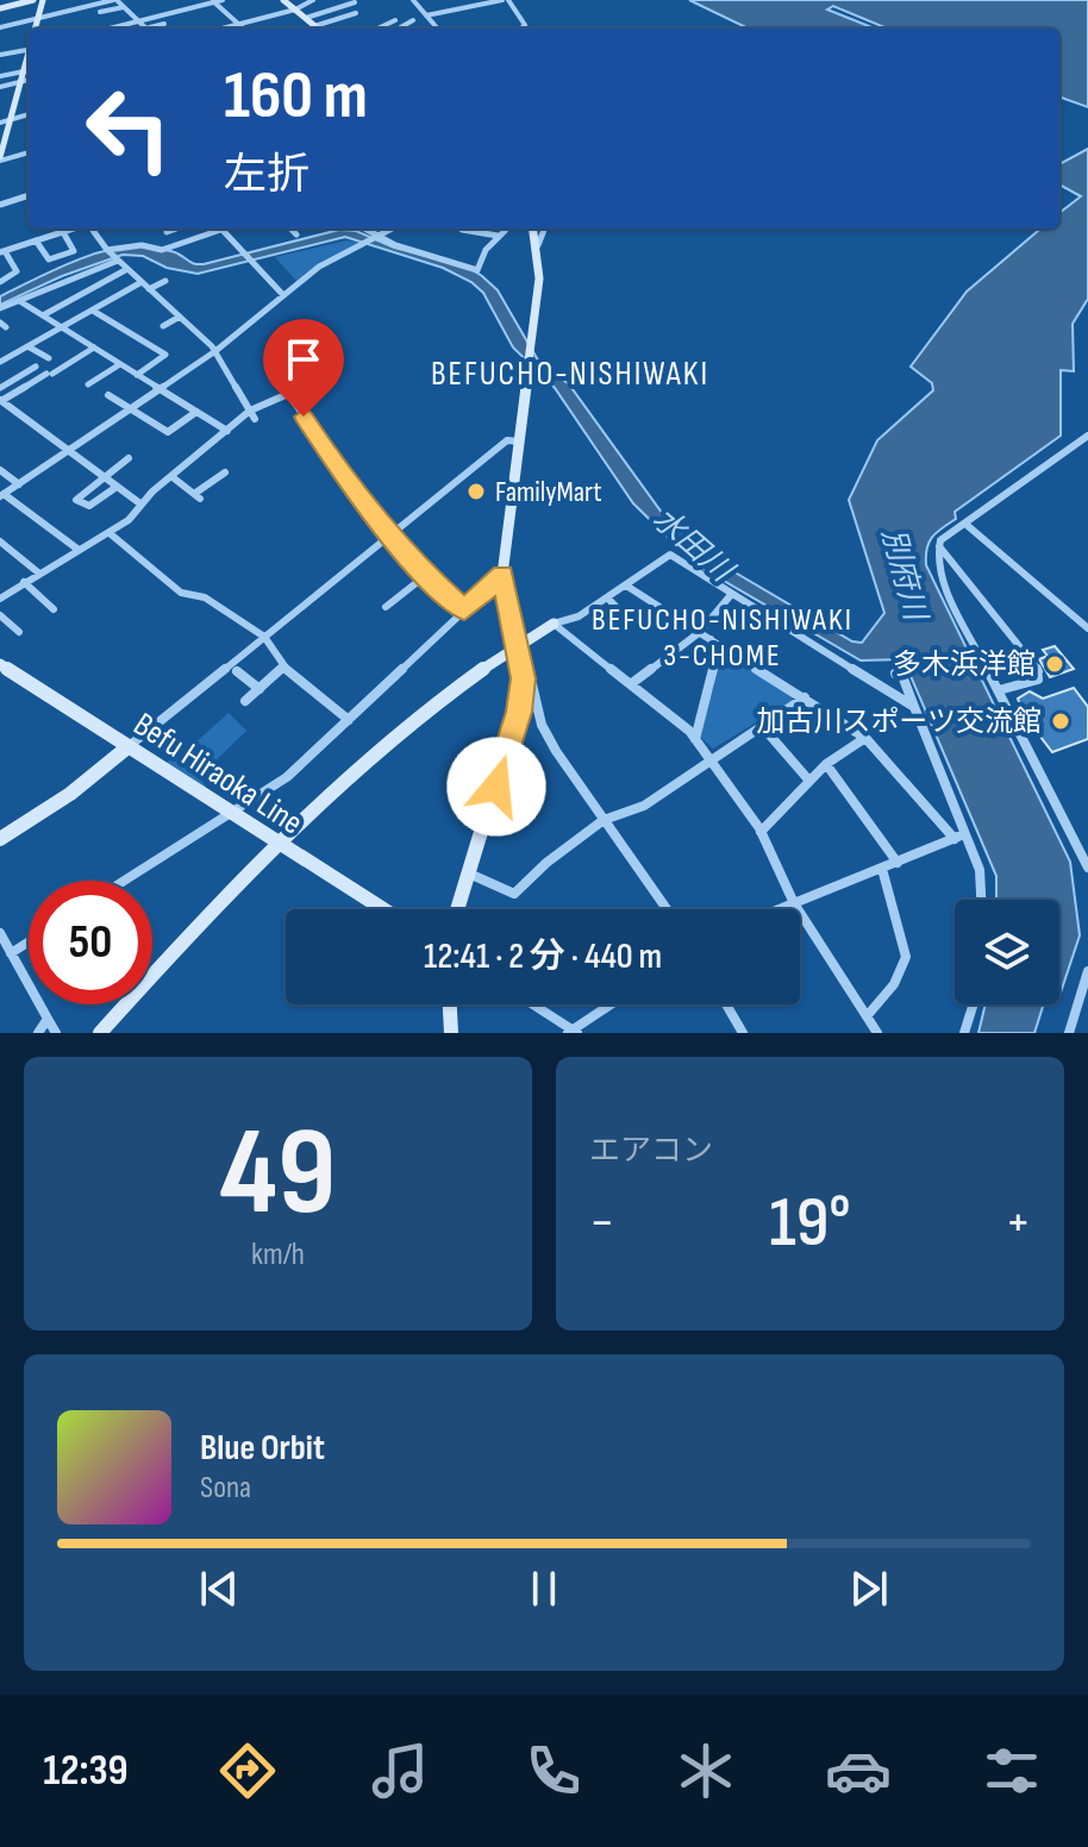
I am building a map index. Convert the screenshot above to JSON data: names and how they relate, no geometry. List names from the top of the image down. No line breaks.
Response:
{"streets":{"main road":["Befu Hiraoka Line"]},"districts":["BEFUCHO-NISHIWAKI","BEFUCHO-NISHIWAKI 3-CHOME"],"water":["水田川","別府川"],"places":["FamilyMart","多木浜洋館","加古川スポーツ交流館"],"page":{"turn":["160 m","左折"],"limit":"50","trip":"12:41 · 2 分 · 440 m","tile":[["49","km/h"],"エアコン"],"heat":["−","19°","+"],"song":["Blue Orbit","Sona"],"tabs":"12:39"}}
